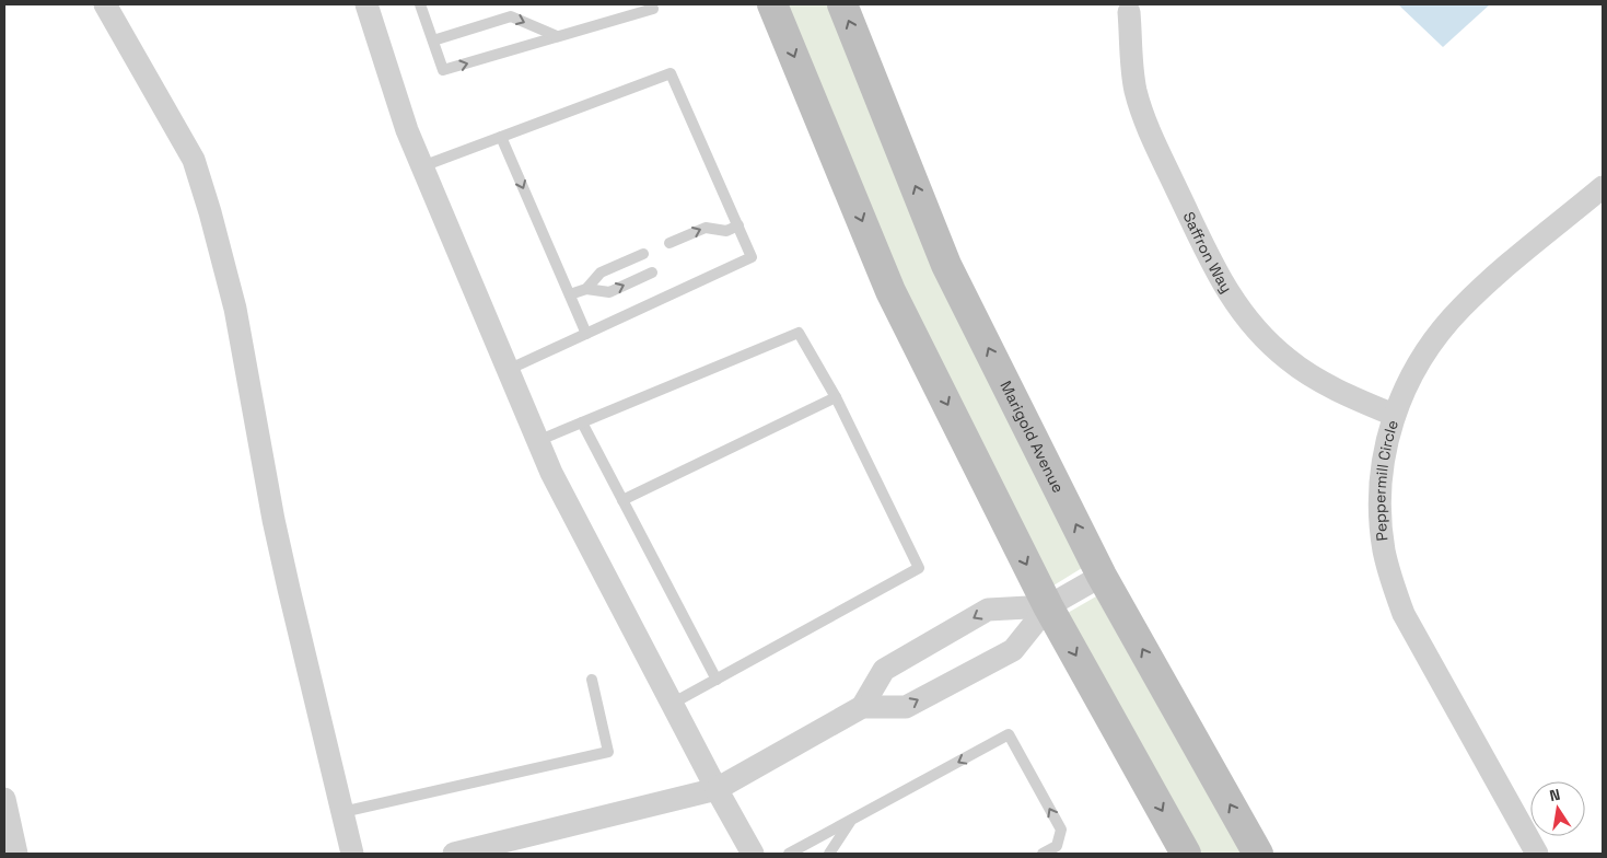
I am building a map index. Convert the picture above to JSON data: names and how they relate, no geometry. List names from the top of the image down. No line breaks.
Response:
{"streets":{"main road":["Marigold Avenue"],"street":["Saffron Way","Peppermill Circle"]},"crossings":[["Saffron Way","Peppermill Circle"]],"north":"top"}
